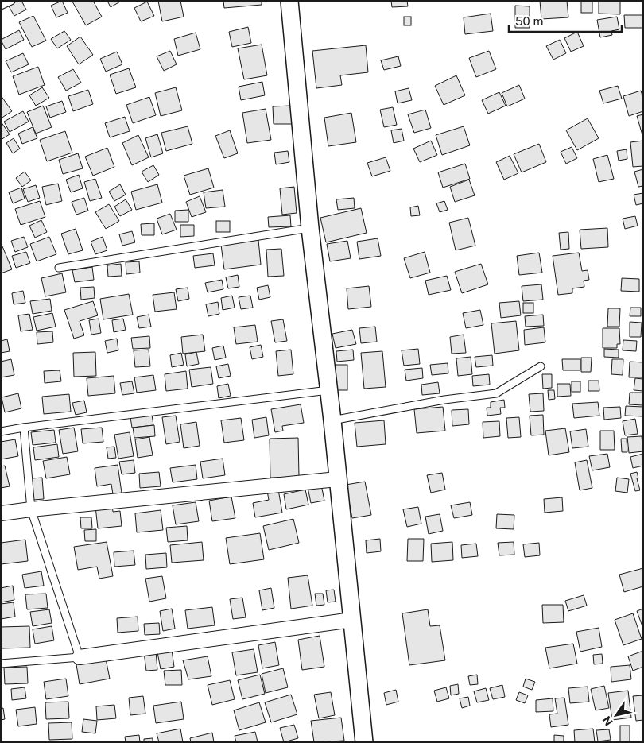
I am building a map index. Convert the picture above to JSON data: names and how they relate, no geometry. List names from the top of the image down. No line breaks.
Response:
{"scale_bar":"50 m","north":"bottom left"}
